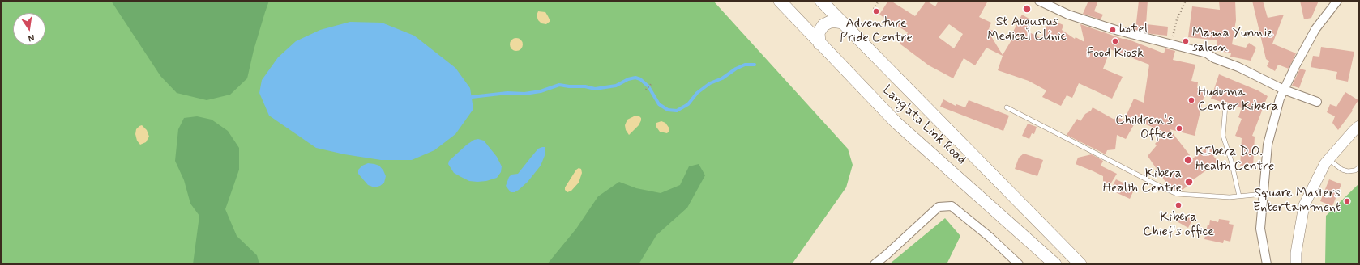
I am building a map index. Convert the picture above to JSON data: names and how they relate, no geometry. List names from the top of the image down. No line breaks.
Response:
{"streets":{"main road":["Lang'ata Link Road"]},"places":["St Augustus Medical Clinic","Adventure Pride Centre","hotel","Food Kiosk","Mama Yunnie saloon","Huduma Center Kibera","Children's Office","KIbera D.O. Health Centre","Kibera Health Centre","Square Masters Entertainment","Kibera Chief's office"],"north":"bottom"}
